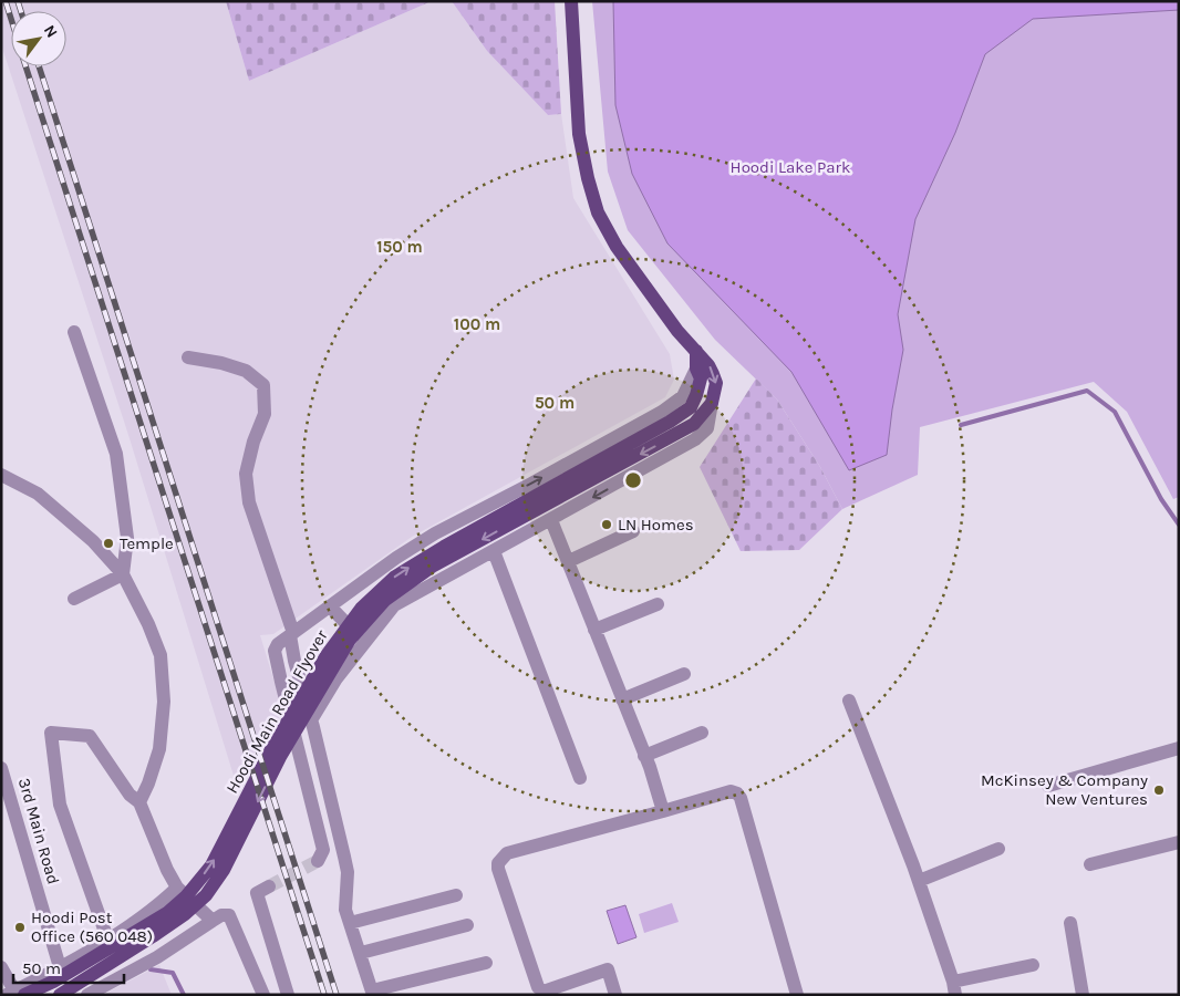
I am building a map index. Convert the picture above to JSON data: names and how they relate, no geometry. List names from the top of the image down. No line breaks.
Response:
{"streets":{"main road":["Hoodi Main Road Flyover"],"street":["3rd Main Road"]},"parks":["Hoodi Lake Park"],"places":["LN Homes","Temple","McKinsey & Company New Ventures","Hoodi Post Office (560 048)"],"scale_bar":"50 m","north":"top right","rings":["150 m","100 m","50 m"]}
